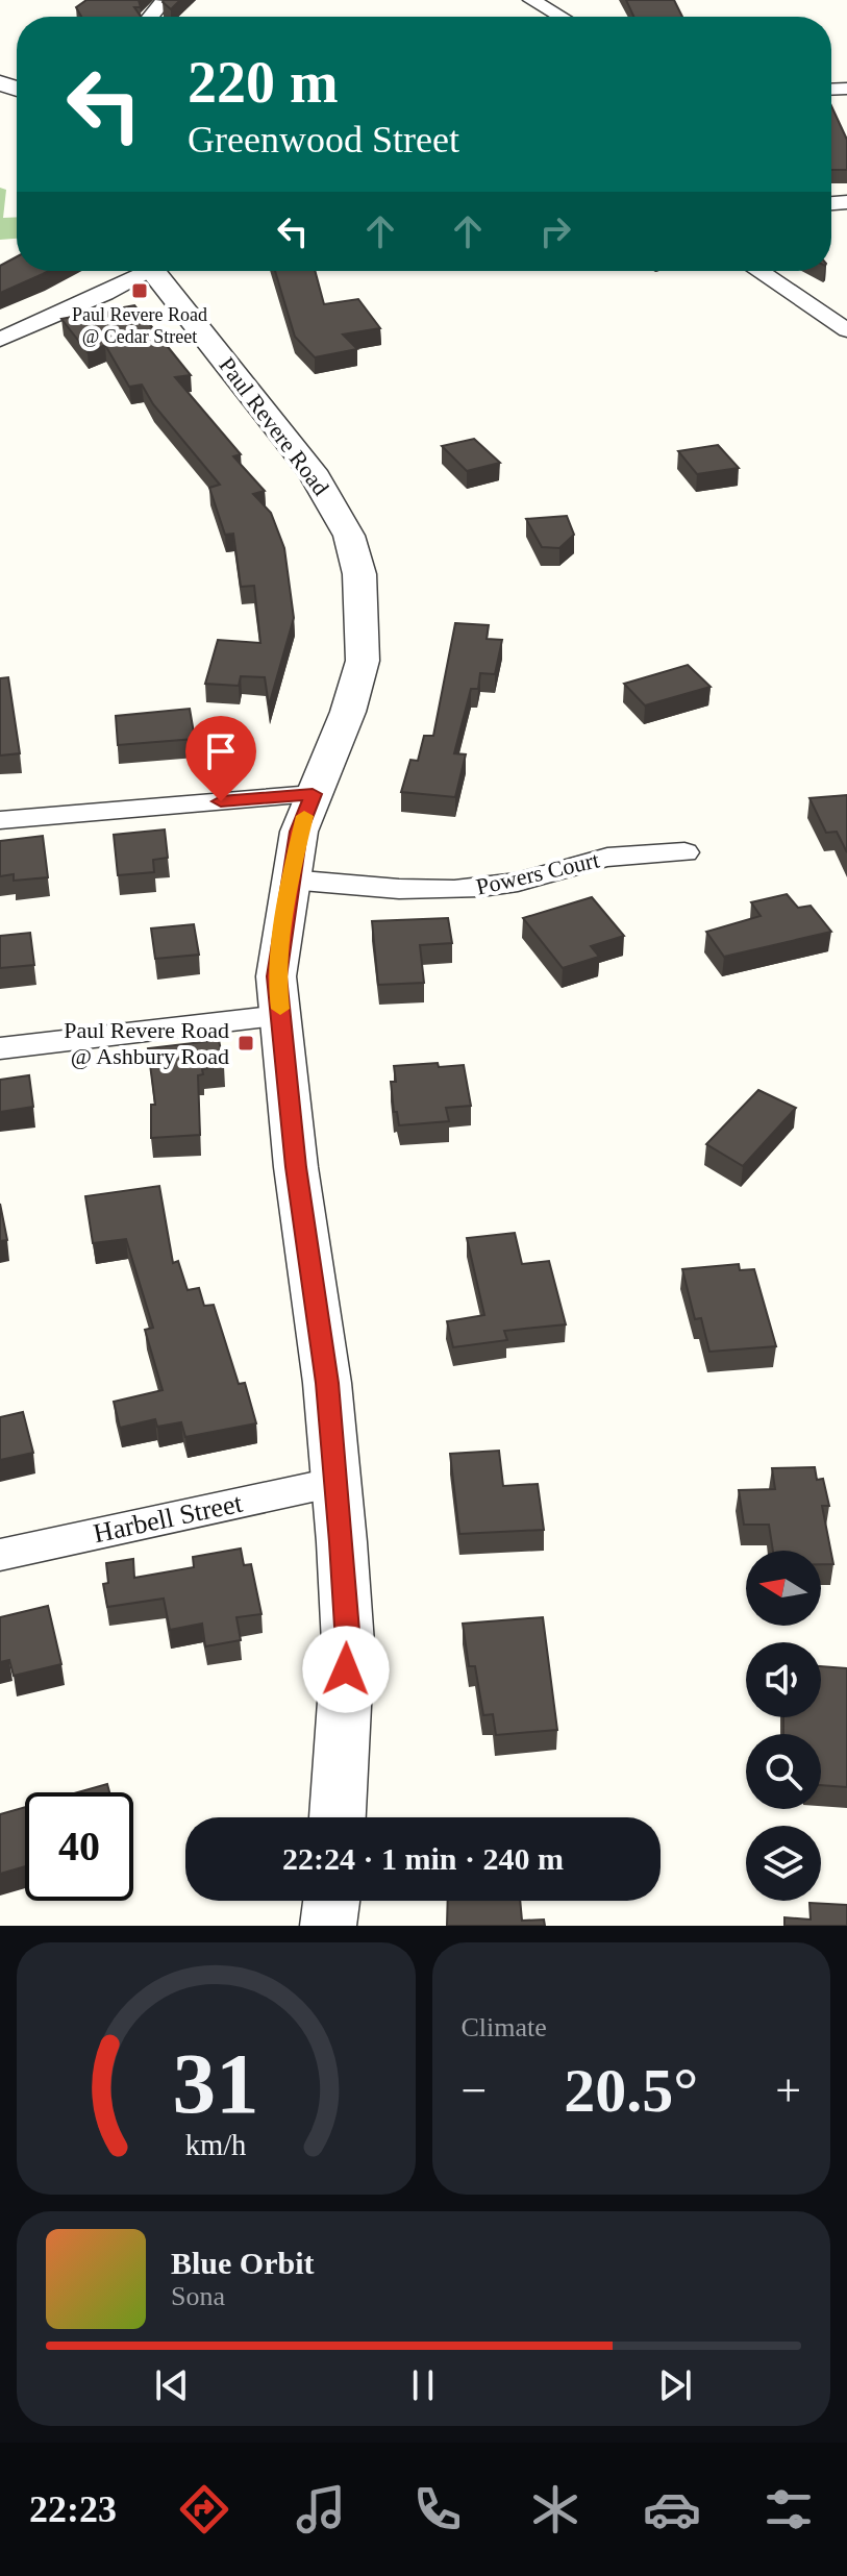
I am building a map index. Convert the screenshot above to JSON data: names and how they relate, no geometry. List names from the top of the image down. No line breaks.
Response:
{"streets":{"street":["Paul Revere Road","Powers Court","Harbell Street"]},"crossings":[["Paul Revere Road","Powers Court"],["Paul Revere Road","Harbell Street"]],"places":{"transit":["Paul Revere Road @ Cedar Street","Paul Revere Road @ Ashbury Road"]},"north":"left","page":{"turn":["220 m","Greenwood Street"],"limit":"40","trip":"22:24 · 1 min · 240 m","tile":"Climate","heat":["−","20.5°","+"],"song":["Blue Orbit","Sona"],"tabs":"22:23","gauge":["31","km/h"]}}
